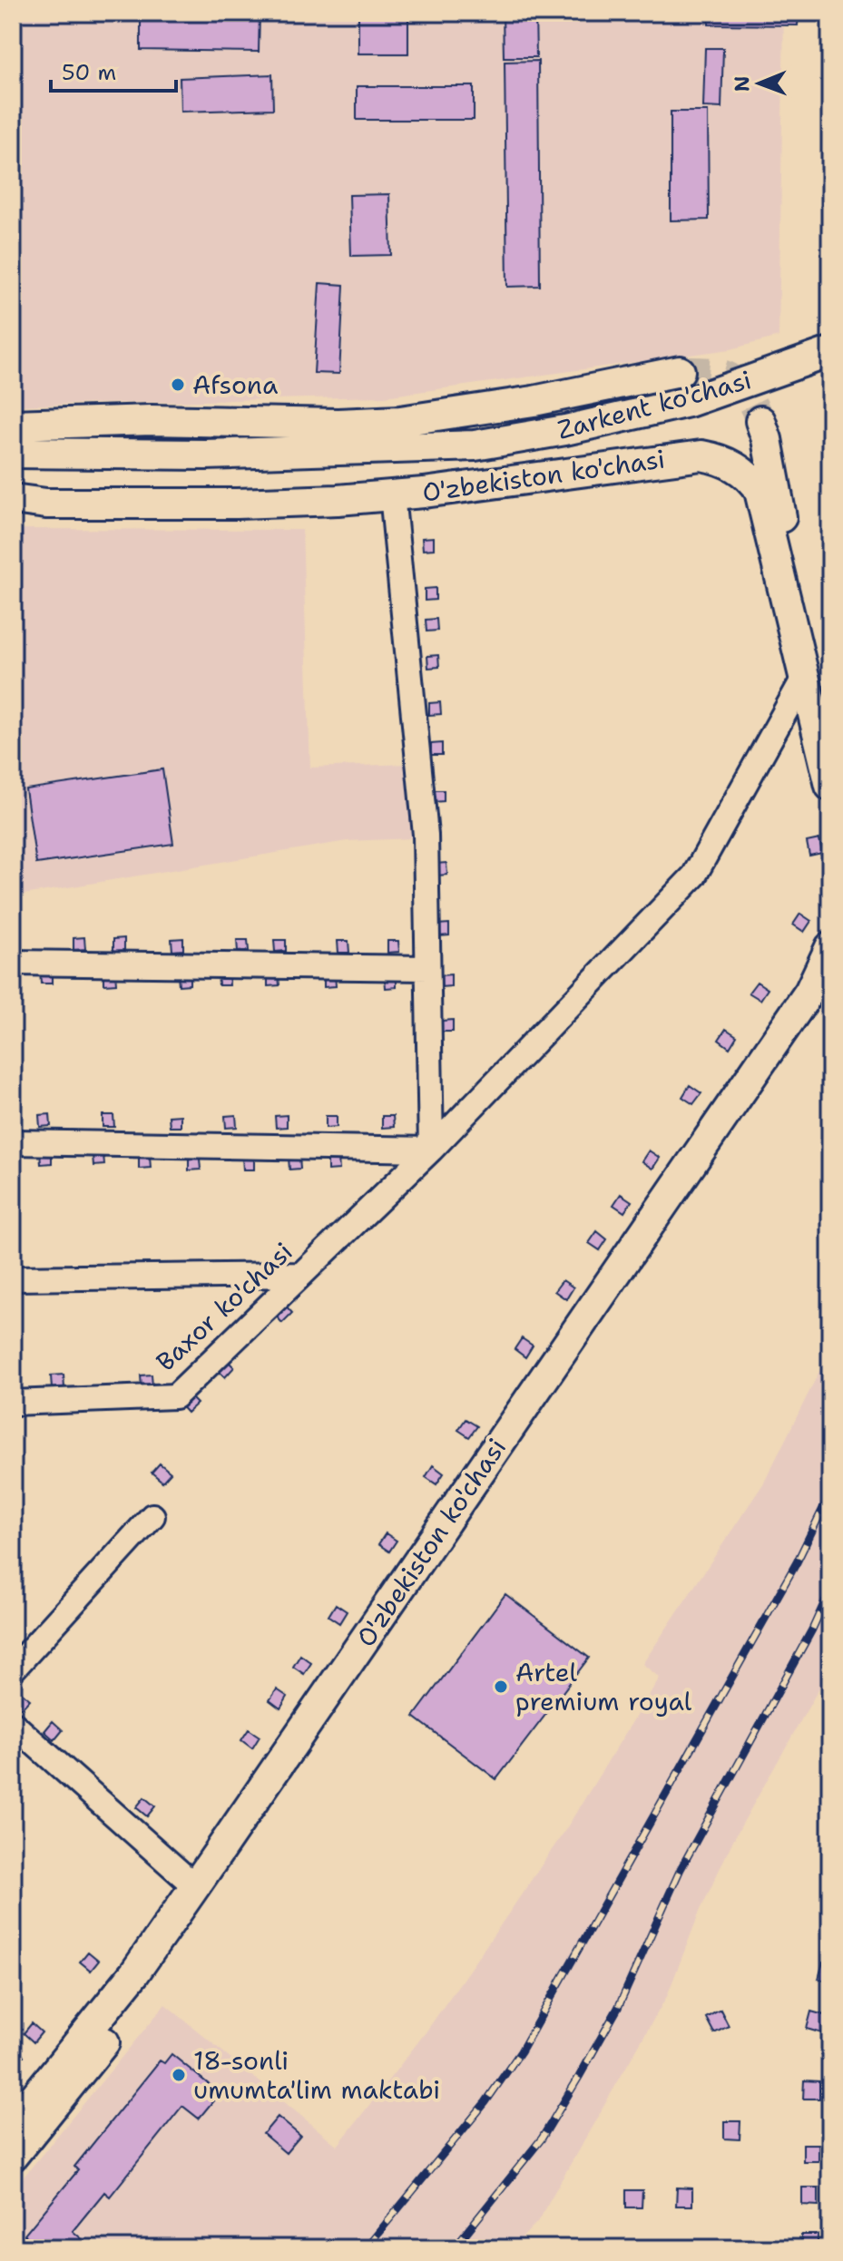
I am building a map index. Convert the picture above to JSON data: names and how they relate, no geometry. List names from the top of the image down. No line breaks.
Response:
{"streets":{"main road":["Zarkent ko'chasi","O'zbekiston ko'chasi"],"street":["Baxor ko'chasi"]},"crossings":[["Zarkent ko'chasi","O'zbekiston ko'chasi"],["O'zbekiston ko'chasi","Baxor ko'chasi"]],"places":["Afsona","Artel premium royal","18-sonli umumta'lim maktabi"],"scale_bar":"50 m","north":"left"}
